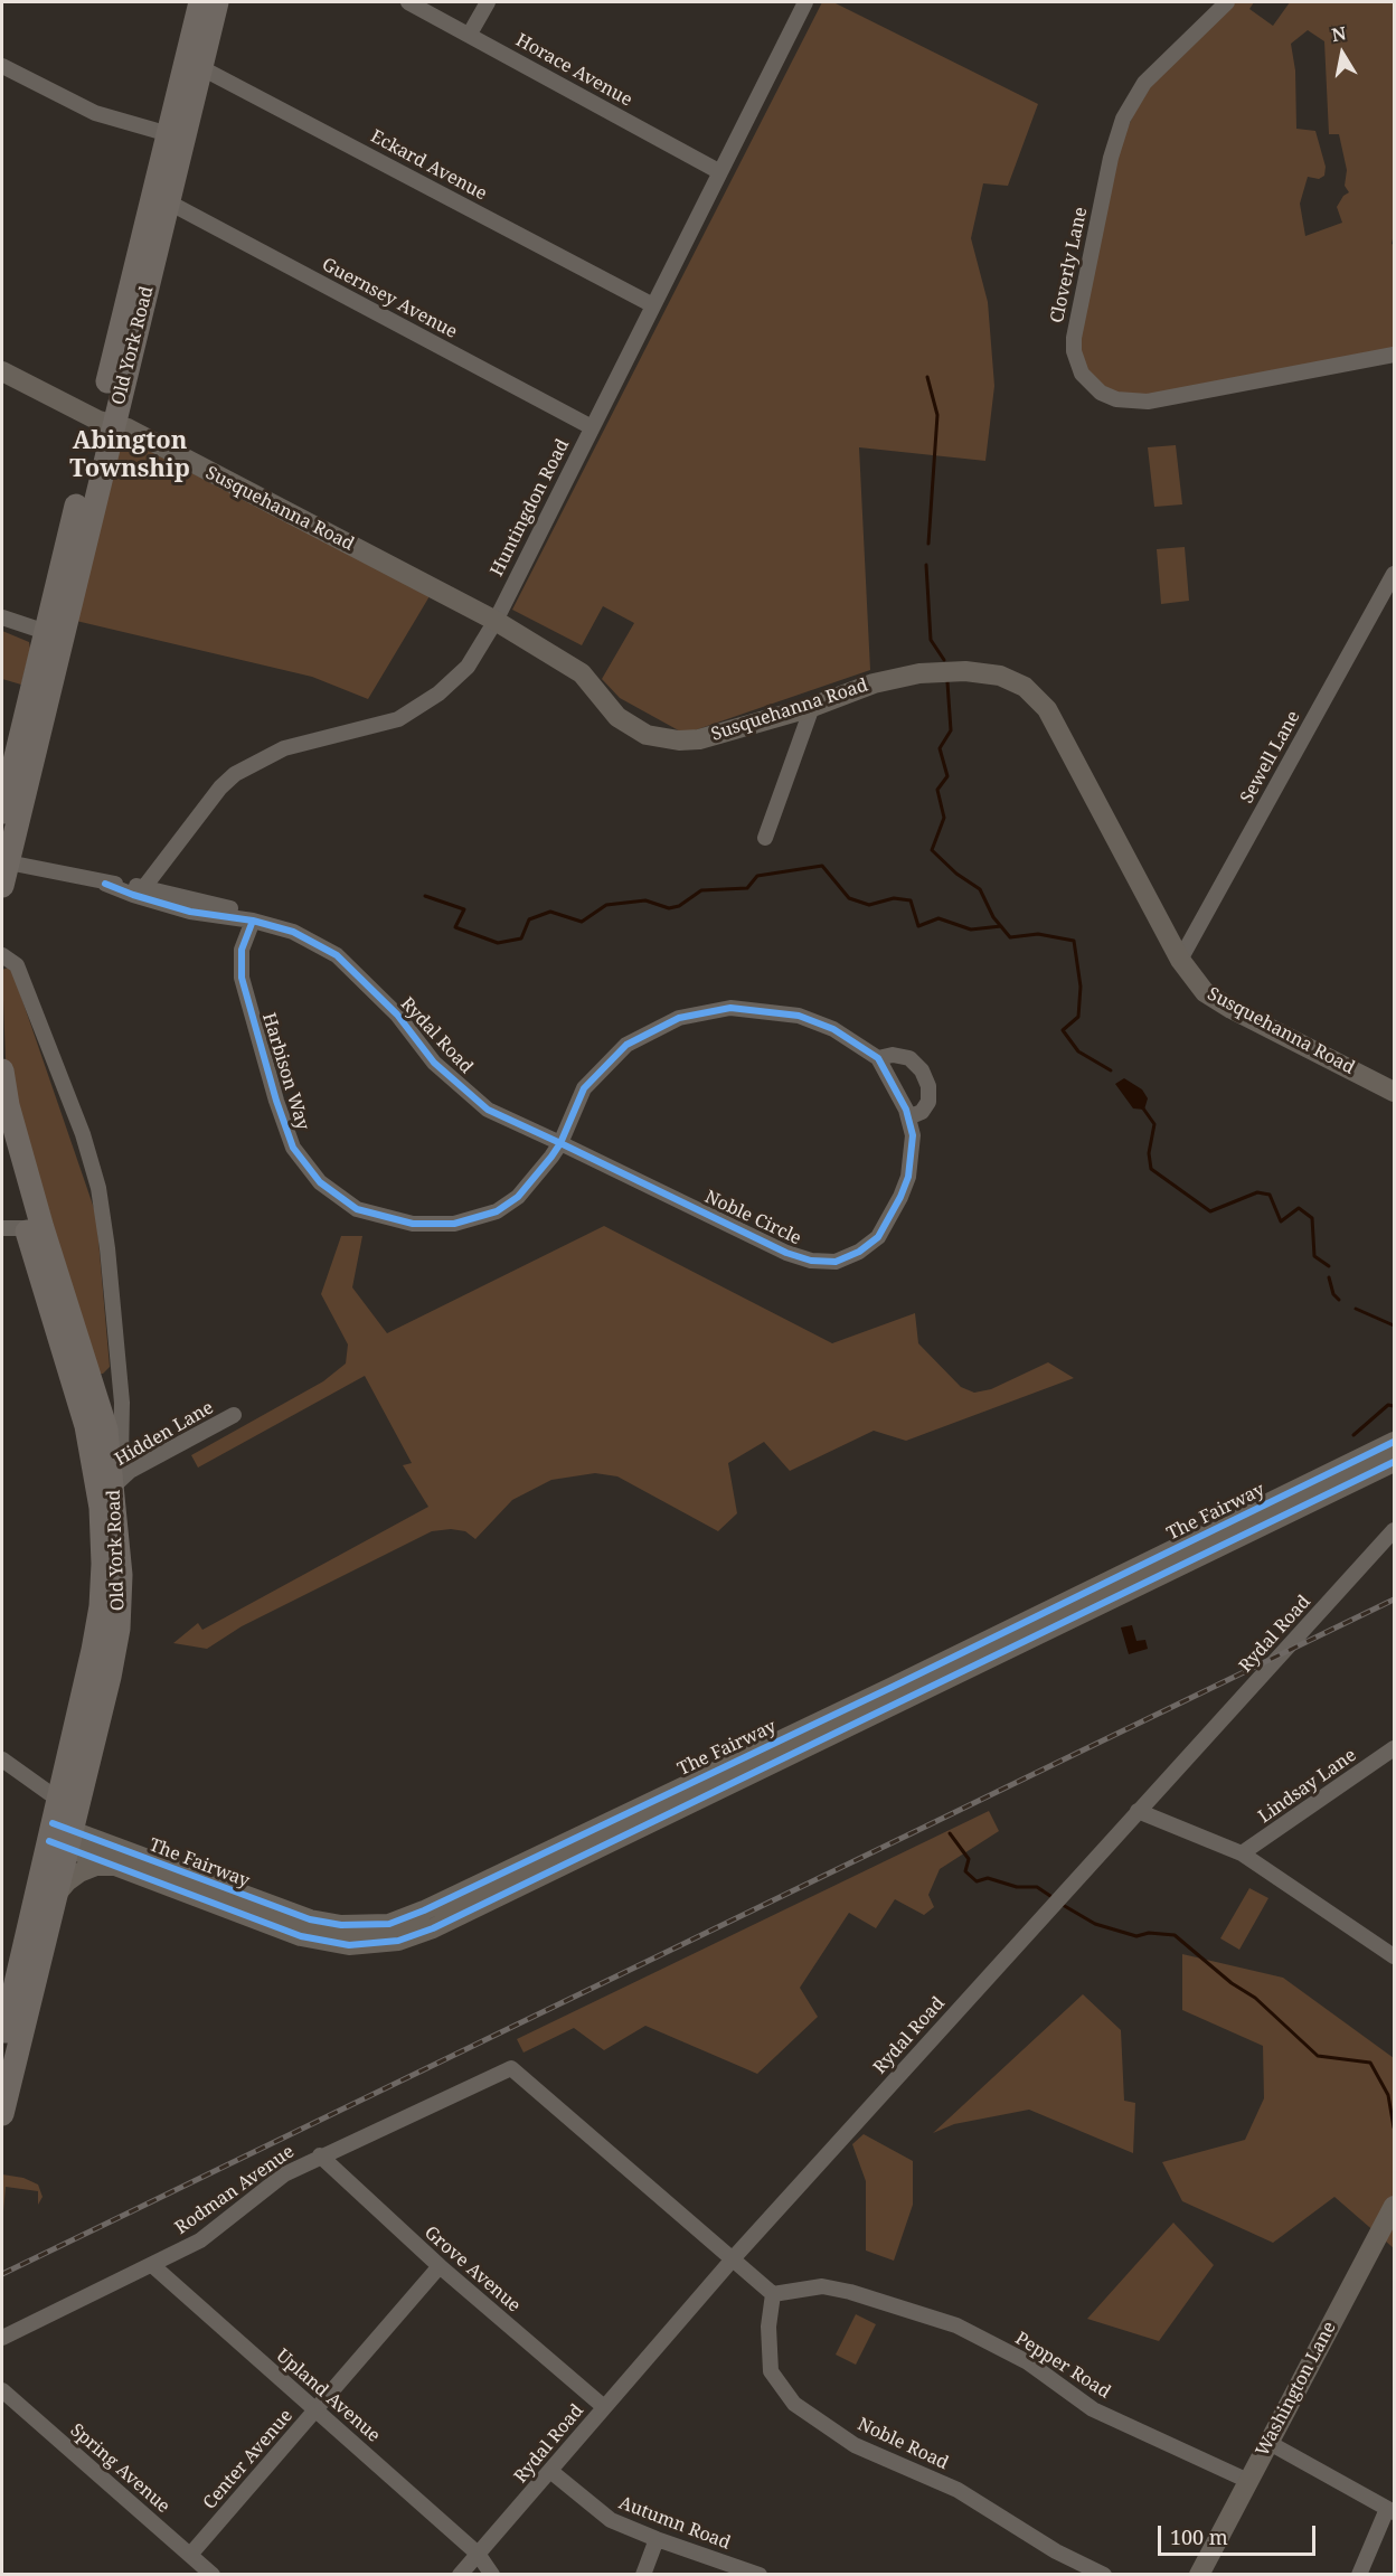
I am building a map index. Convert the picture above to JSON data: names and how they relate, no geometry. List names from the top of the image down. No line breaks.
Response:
{"streets":{"highway":["Old York Road"],"main road":["Susquehanna Road","The Fairway","Washington Lane"],"street":["Horace Avenue","Eckard Avenue","Cloverly Lane","Guernsey Avenue","Huntingdon Road","Sewell Lane","Rydal Road","Harbison Way","Noble Circle","Hidden Lane","Lindsay Lane","Rodman Avenue","Grove Avenue","Pepper Road","Upland Avenue","Noble Road","Center Avenue","Spring Avenue","Autumn Road"]},"crossings":[["Horace Avenue","Huntingdon Road"],["Eckard Avenue","Old York Road"],["Eckard Avenue","Huntingdon Road"],["Guernsey Avenue","Old York Road"],["Guernsey Avenue","Huntingdon Road"],["Old York Road","Susquehanna Road"],["Old York Road","Rydal Road"],["Old York Road","Hidden Lane"],["Old York Road","The Fairway"],["Huntingdon Road","Susquehanna Road"],["Huntingdon Road","Rydal Road"],["Susquehanna Road","Sewell Lane"],["Rydal Road","Harbison Way"],["Rydal Road","Noble Circle"],["Rydal Road","Rodman Avenue"],["Rydal Road","Grove Avenue"],["Rydal Road","Upland Avenue"],["Rydal Road","Autumn Road"],["Harbison Way","Noble Circle"],["Rodman Avenue","Grove Avenue"],["Rodman Avenue","Upland Avenue"],["Grove Avenue","Center Avenue"],["Pepper Road","Washington Lane"],["Pepper Road","Noble Road"],["Upland Avenue","Center Avenue"],["Center Avenue","Spring Avenue"]],"districts":["Abington Township"],"scale_bar":"100 m","north":"top"}
